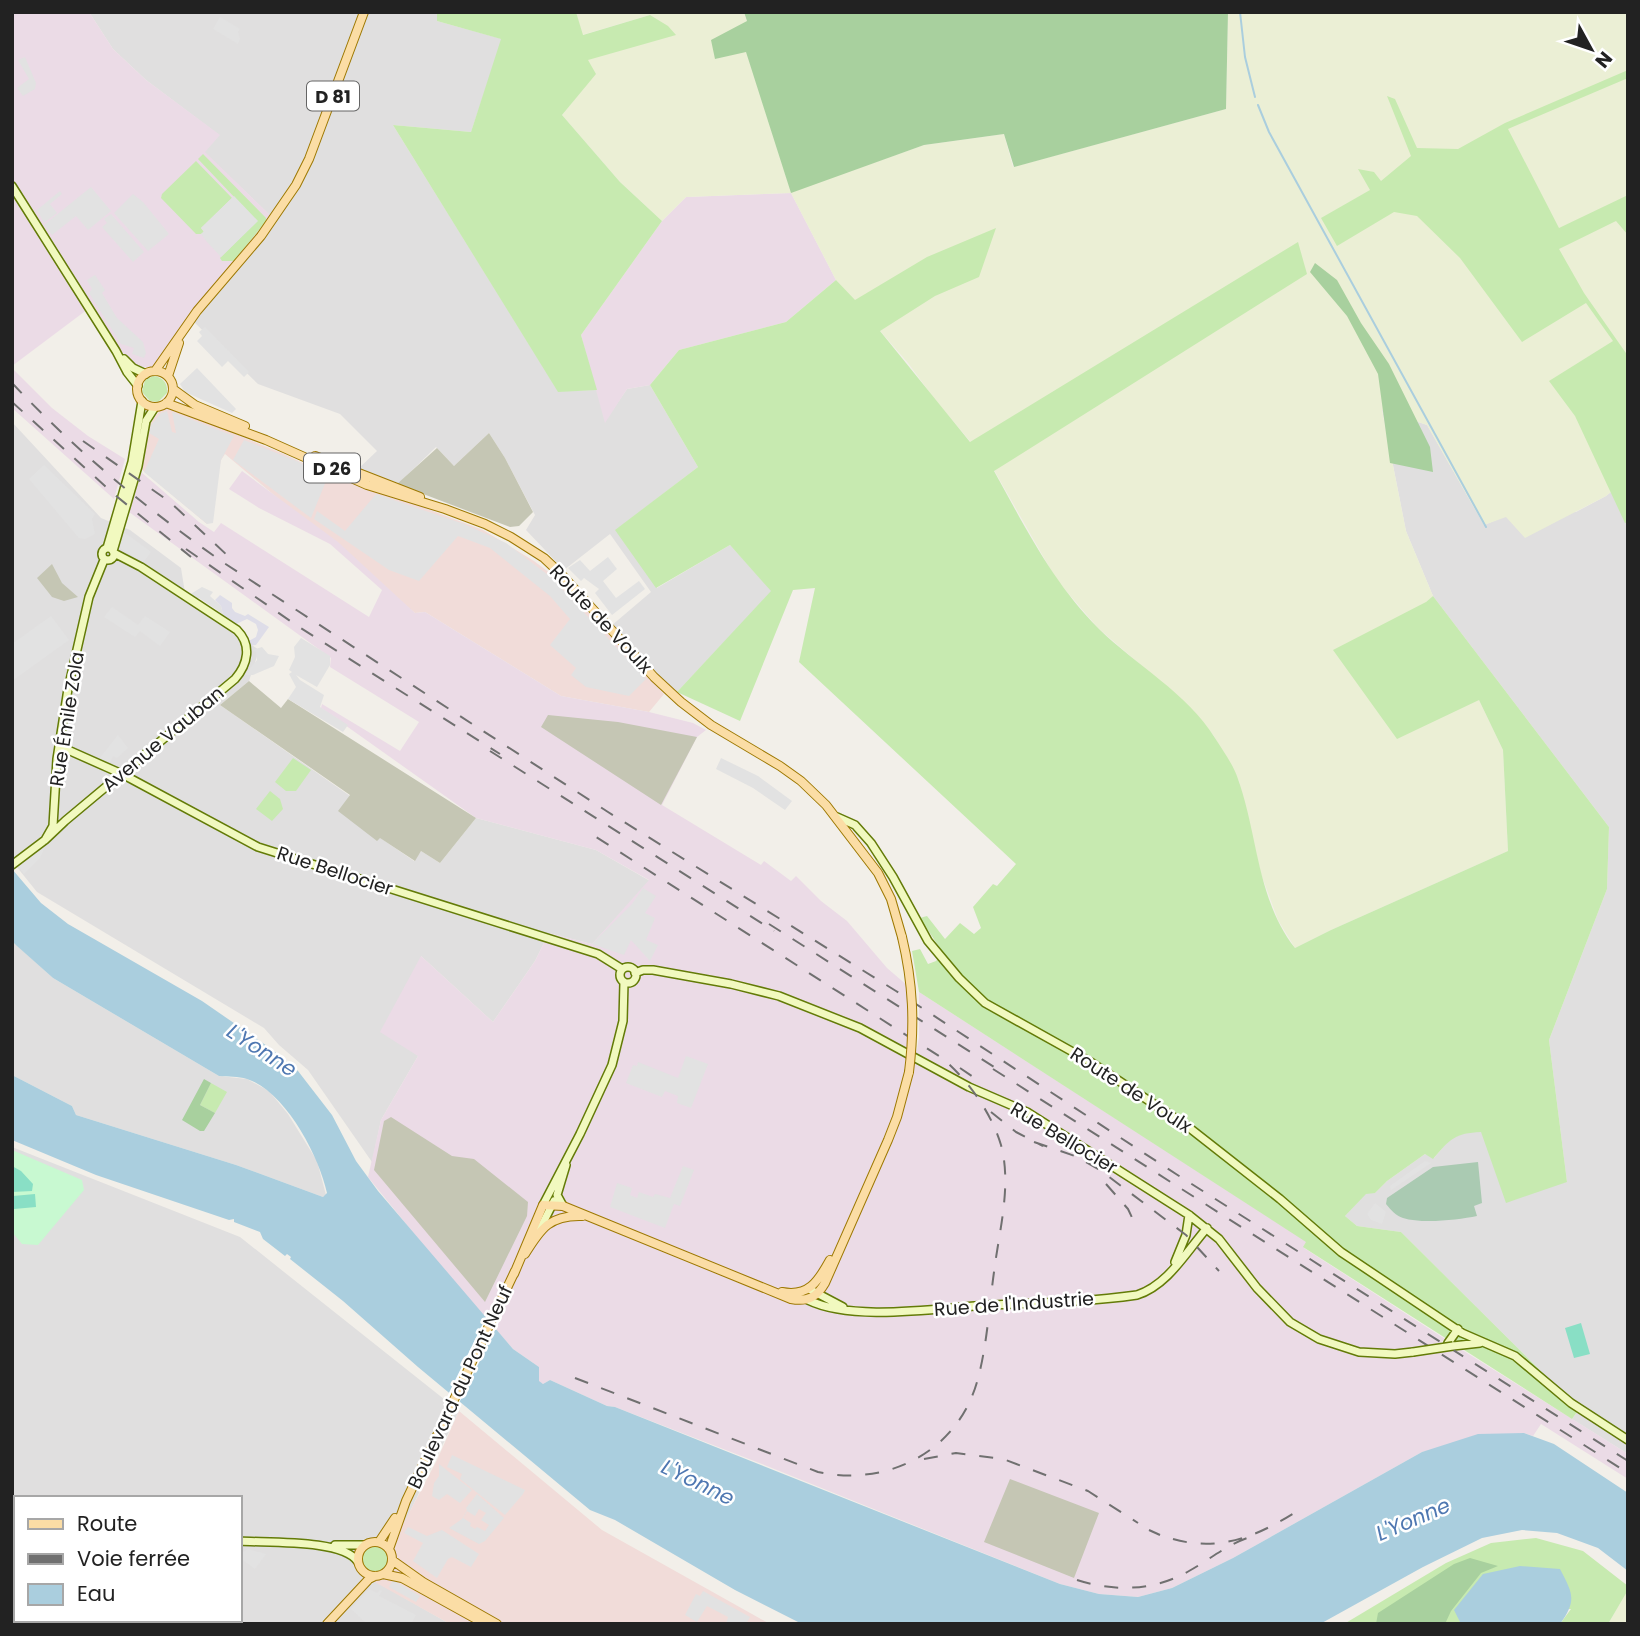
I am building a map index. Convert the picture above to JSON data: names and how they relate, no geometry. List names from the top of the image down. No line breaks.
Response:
{"streets":{"main road":["D 81","D 26","Route de Voulx","Rue Émile Zola","Avenue Vauban","Rue Bellocier","Rue de l'Industrie","Boulevard du Pont Neuf"]},"crossings":[["D 81","Route de Voulx"],["D 26","Route de Voulx"],["D 26","Rue Bellocier"],["Rue Émile Zola","Avenue Vauban"],["Rue Émile Zola","Rue Bellocier"],["Avenue Vauban","Rue Bellocier"],["Rue Bellocier","Rue de l'Industrie"],["Rue Bellocier","Boulevard du Pont Neuf"]],"water":["L'Yonne"],"legend":["Route","Voie ferrée","Eau"],"north":"bottom right"}
